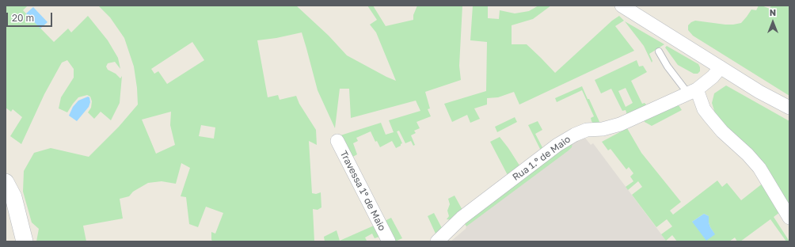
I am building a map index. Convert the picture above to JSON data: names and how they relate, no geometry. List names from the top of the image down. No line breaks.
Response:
{"streets":{"street":["Rua 1.º de Maio","Travessa 1º de Maio"]},"scale_bar":"20 m","north":"top"}
